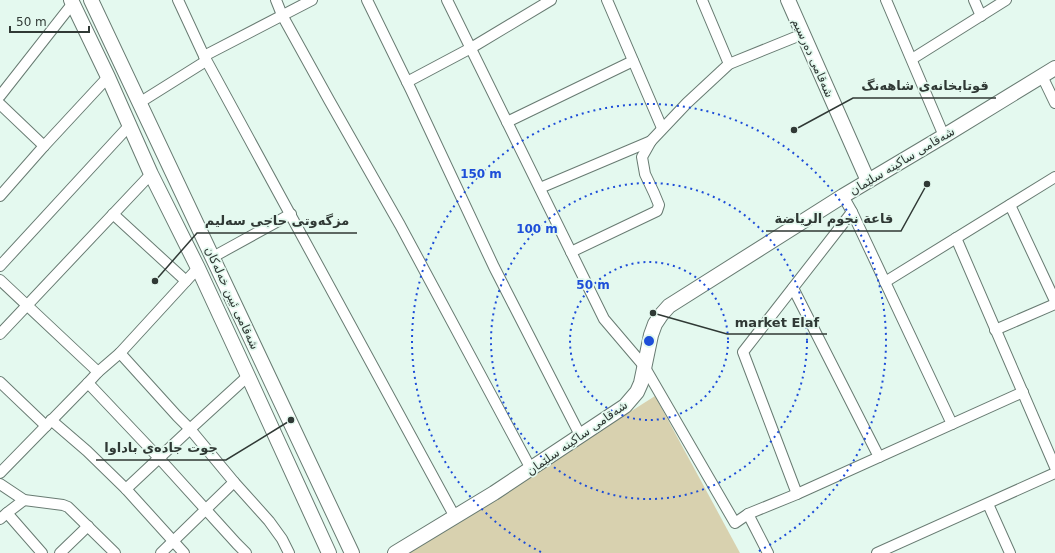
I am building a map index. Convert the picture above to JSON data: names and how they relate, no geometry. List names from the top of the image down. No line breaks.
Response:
{"streets":{"main road":["شەقامی دەرسیم","شەقامی ساکینە سلێمان","شەقامی ئیبن خەلەکان"]},"crossings":[["شەقامی دەرسیم","شەقامی ساکینە سلێمان"]],"places":["قوتابخانەى شاهەنگ","قاعة نجوم الرياضة","مزگەوتی حاجی سەلیم","market Elaf","جوت جادەی باداوا"],"scale_bar":"50 m","rings":["150 m","100 m","50 m"]}
